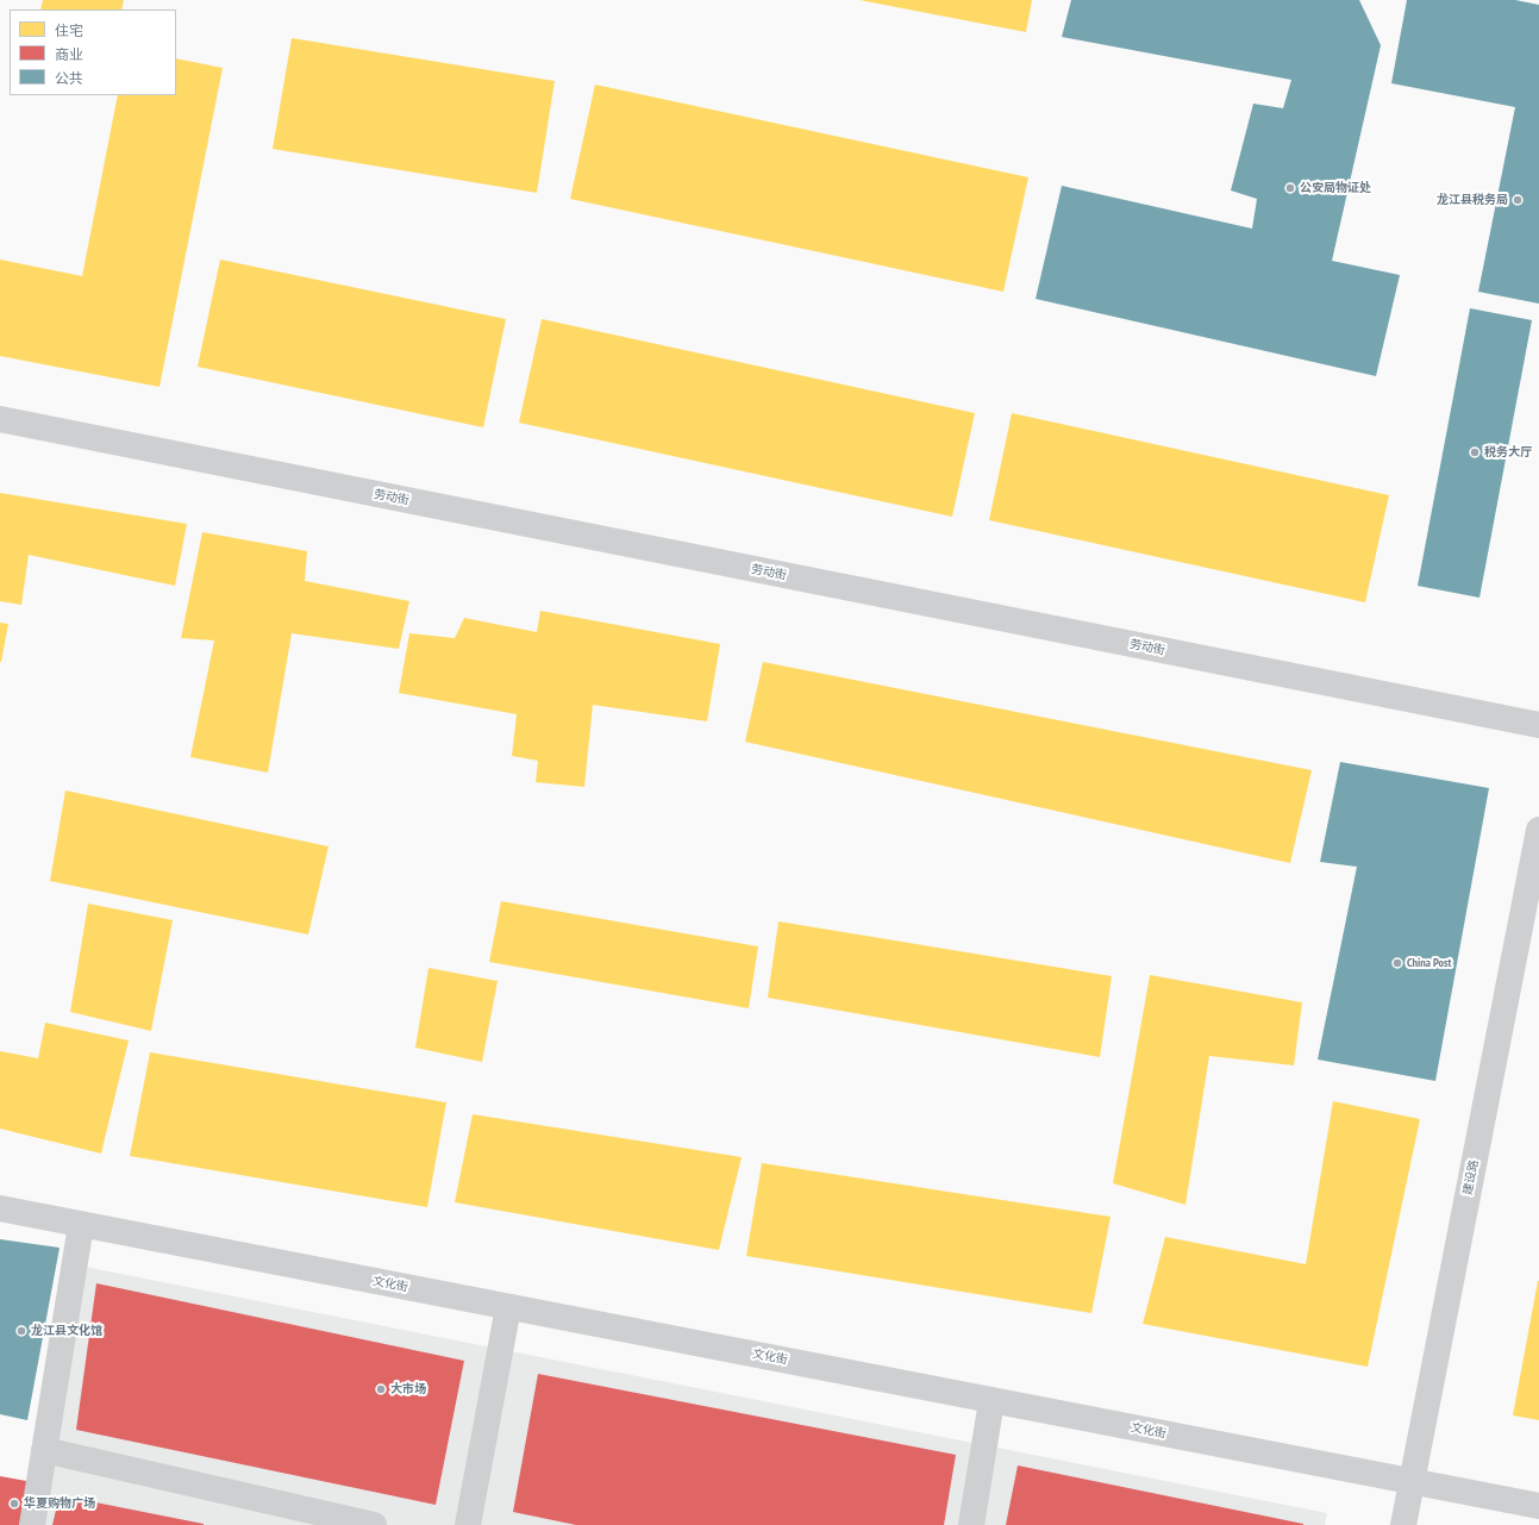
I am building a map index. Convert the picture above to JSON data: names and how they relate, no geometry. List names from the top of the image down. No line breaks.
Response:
{"streets":{"street":["劳动街","建设路","文化街"]},"crossings":[["建设路","文化街"]],"places":["公安局物证处","龙江县税务局","税务大厅","China Post","龙江县文化馆","大市场","华夏购物广场"],"legend":["住宅","商业","公共"]}
